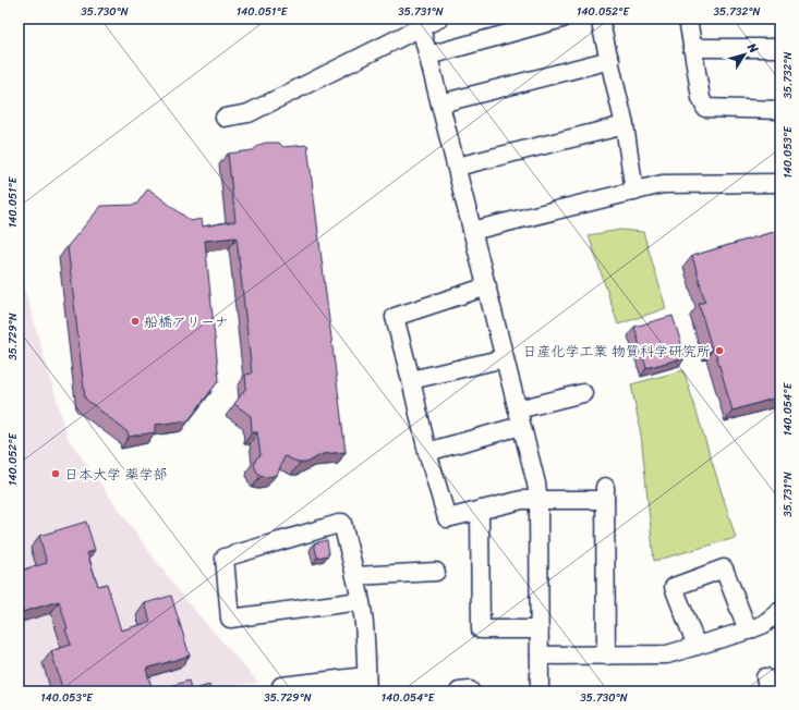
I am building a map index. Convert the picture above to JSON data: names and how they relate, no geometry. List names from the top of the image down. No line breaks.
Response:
{"places":["船橋アリーナ","日産化学工業 物質科学研究所","日本大学 薬学部"],"north":"top right","coordinates":["35.730°N","140.051°E","35.731°N","140.052°E","35.732°N","140.053°E","35.729°N","140.054°E"]}
